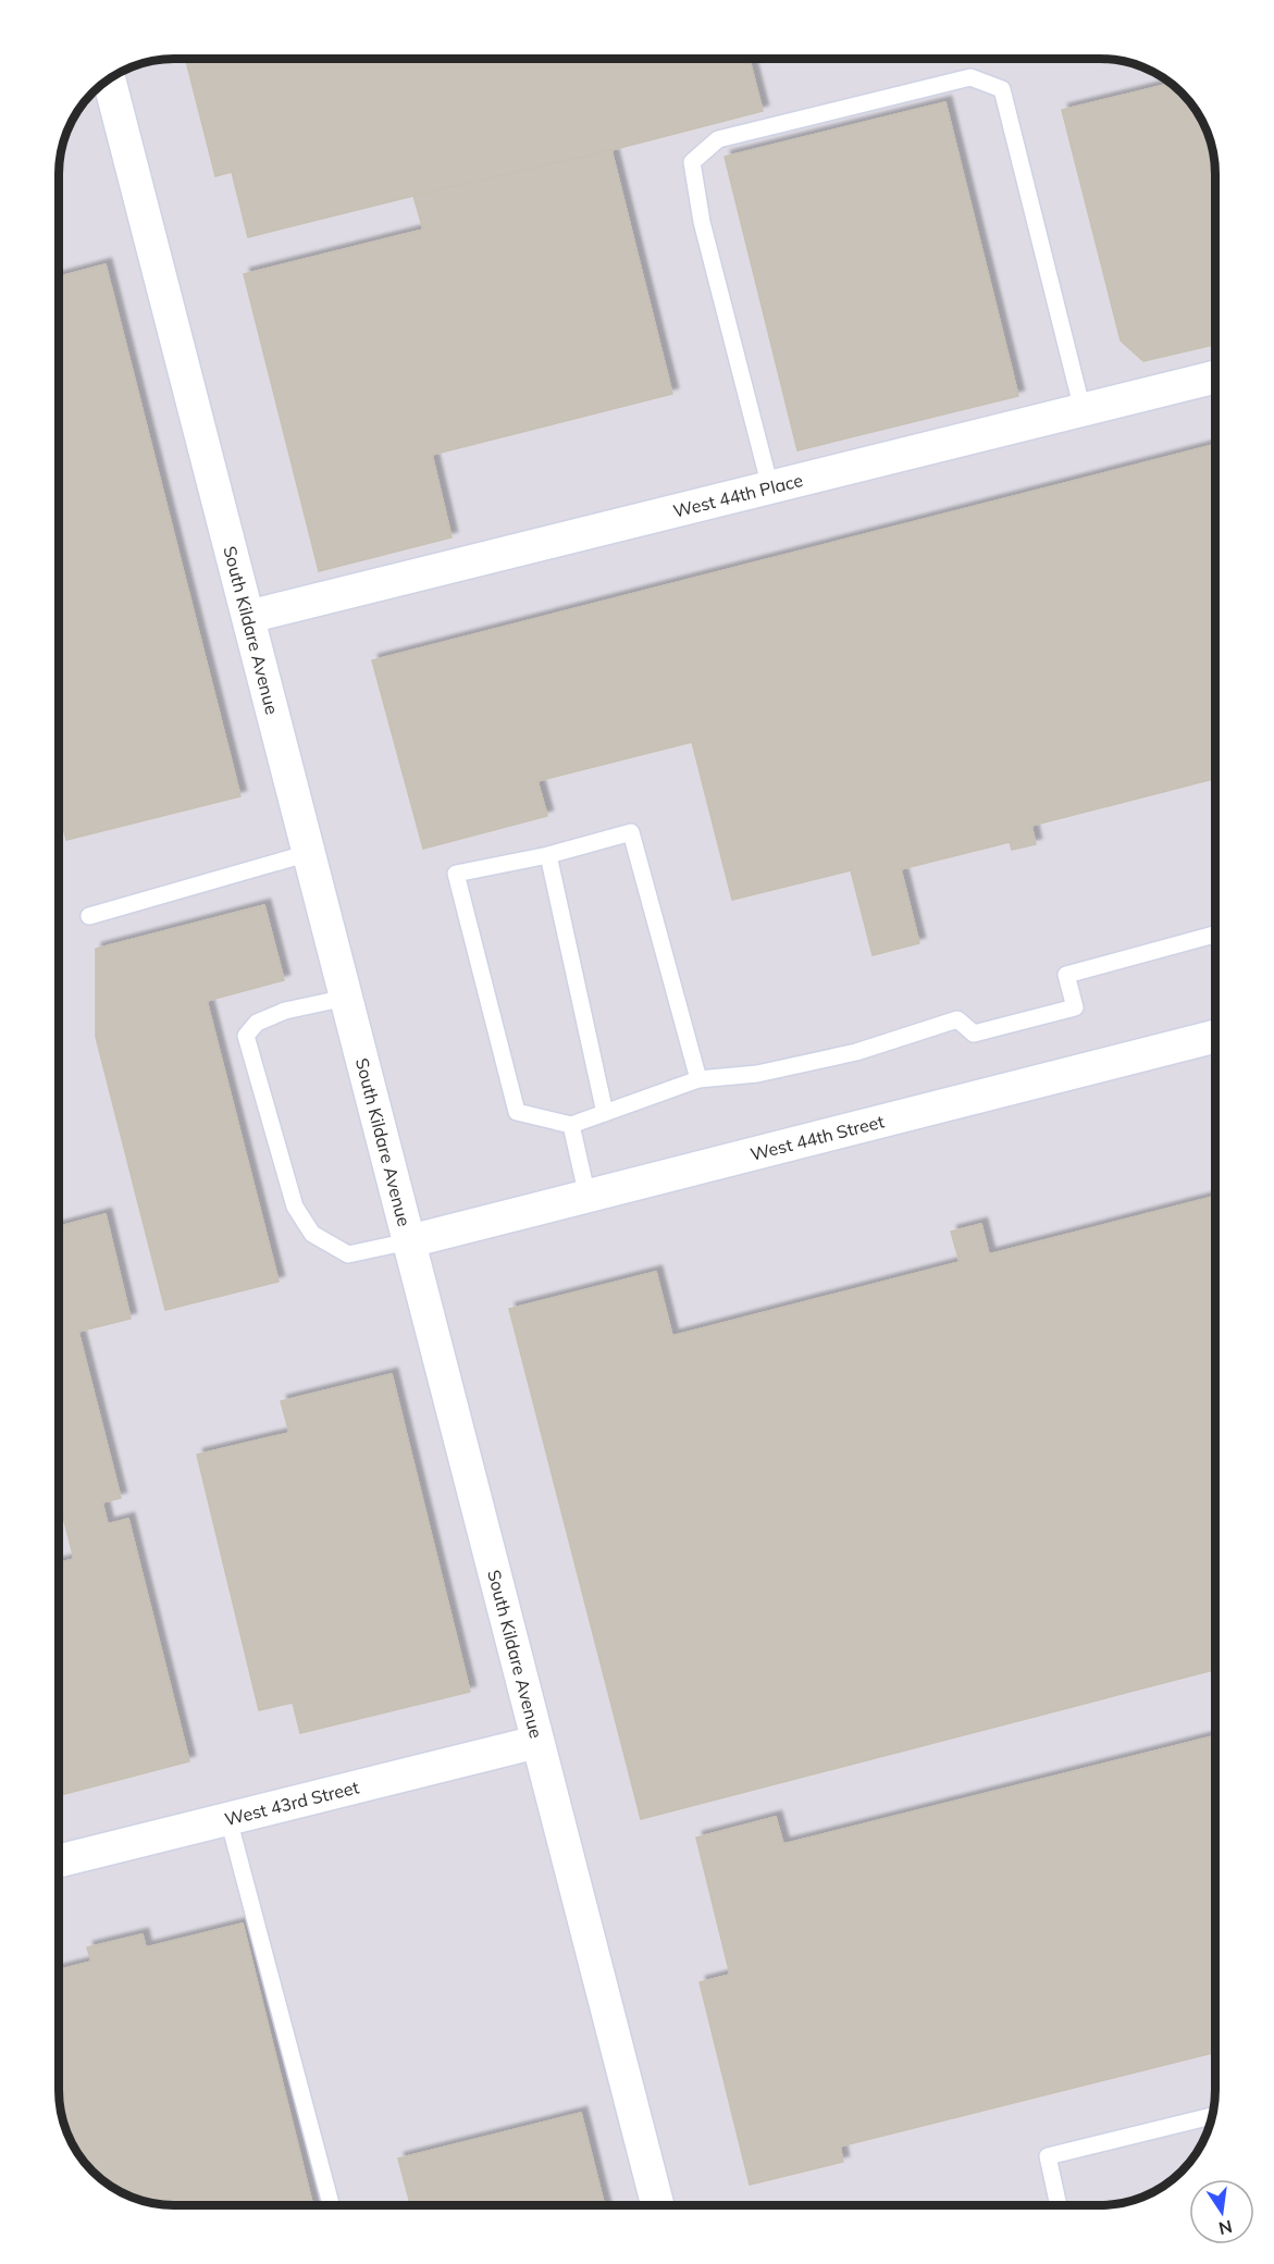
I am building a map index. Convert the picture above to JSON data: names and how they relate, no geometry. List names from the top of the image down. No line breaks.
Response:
{"streets":{"street":["West 44th Place","South Kildare Avenue","West 44th Street","West 43rd Street"]},"crossings":[["West 44th Place","South Kildare Avenue"],["South Kildare Avenue","West 44th Street"],["South Kildare Avenue","West 43rd Street"]],"north":"bottom"}
